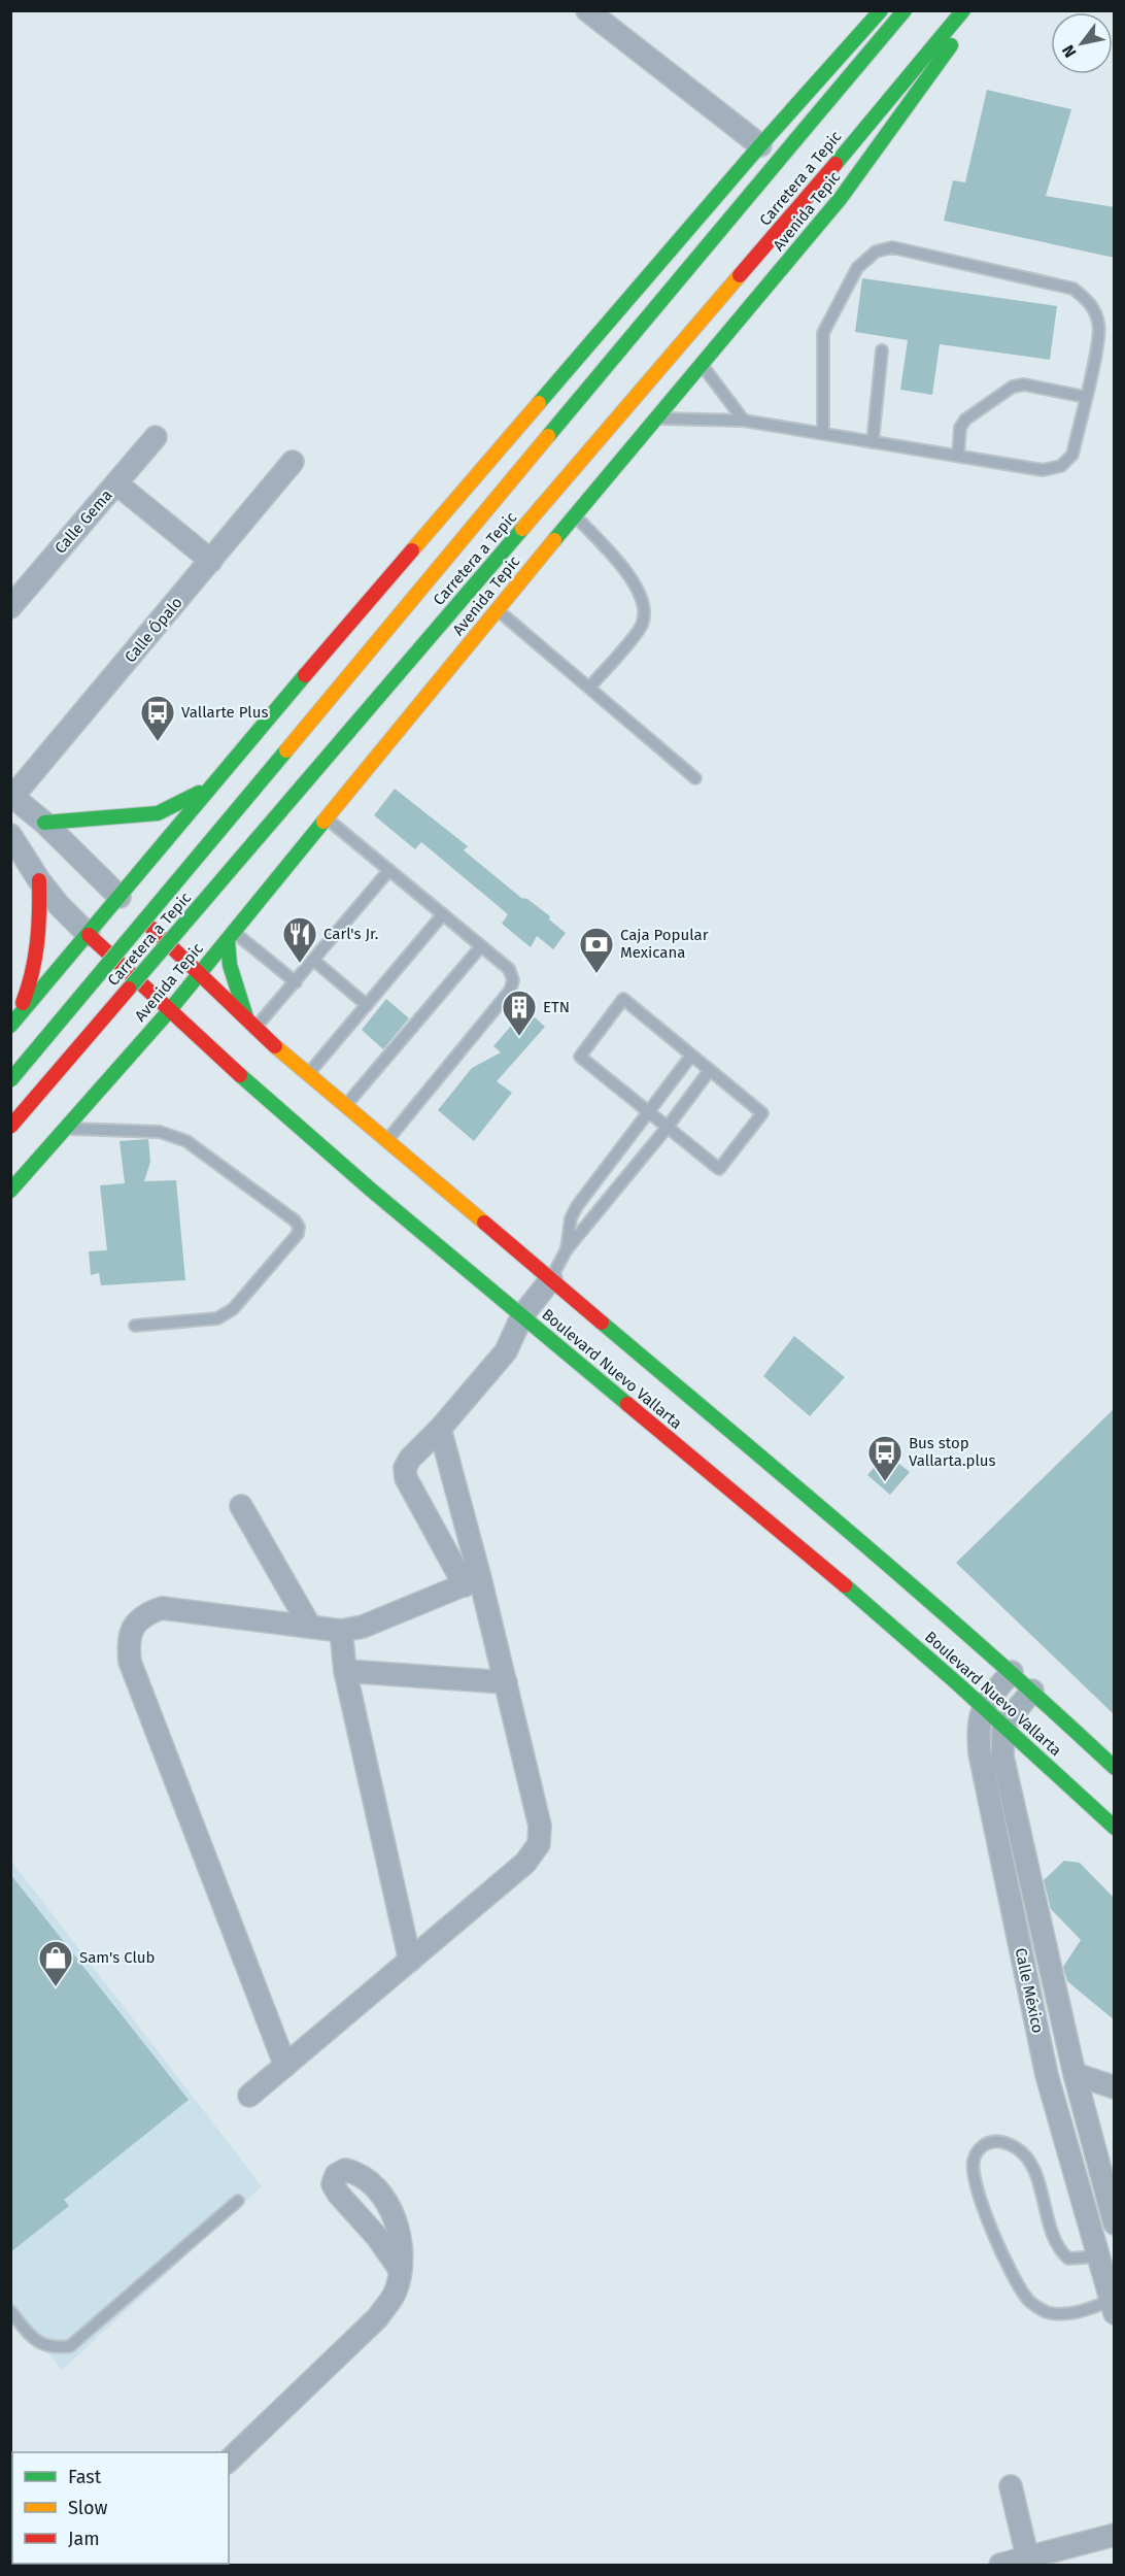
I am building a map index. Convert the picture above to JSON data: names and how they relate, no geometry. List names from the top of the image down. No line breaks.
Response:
{"streets":{"main road":["Carretera a Tepic","Avenida Tepic","Boulevard Nuevo Vallarta"],"street":["Calle Gema","Calle Ópalo","Calle México"]},"crossings":[["Avenida Tepic","Boulevard Nuevo Vallarta"],["Boulevard Nuevo Vallarta","Calle México"]],"places":{"bus stop":["Vallarte Plus","Bus stop Vallarta.plus"],"restaurant":["Carl's Jr."],"bank":["Caja Popular Mexicana"],"building":["ETN"],"shop":["Sam's Club"]},"legend":["Fast","Slow","Jam"],"north":"bottom left"}
